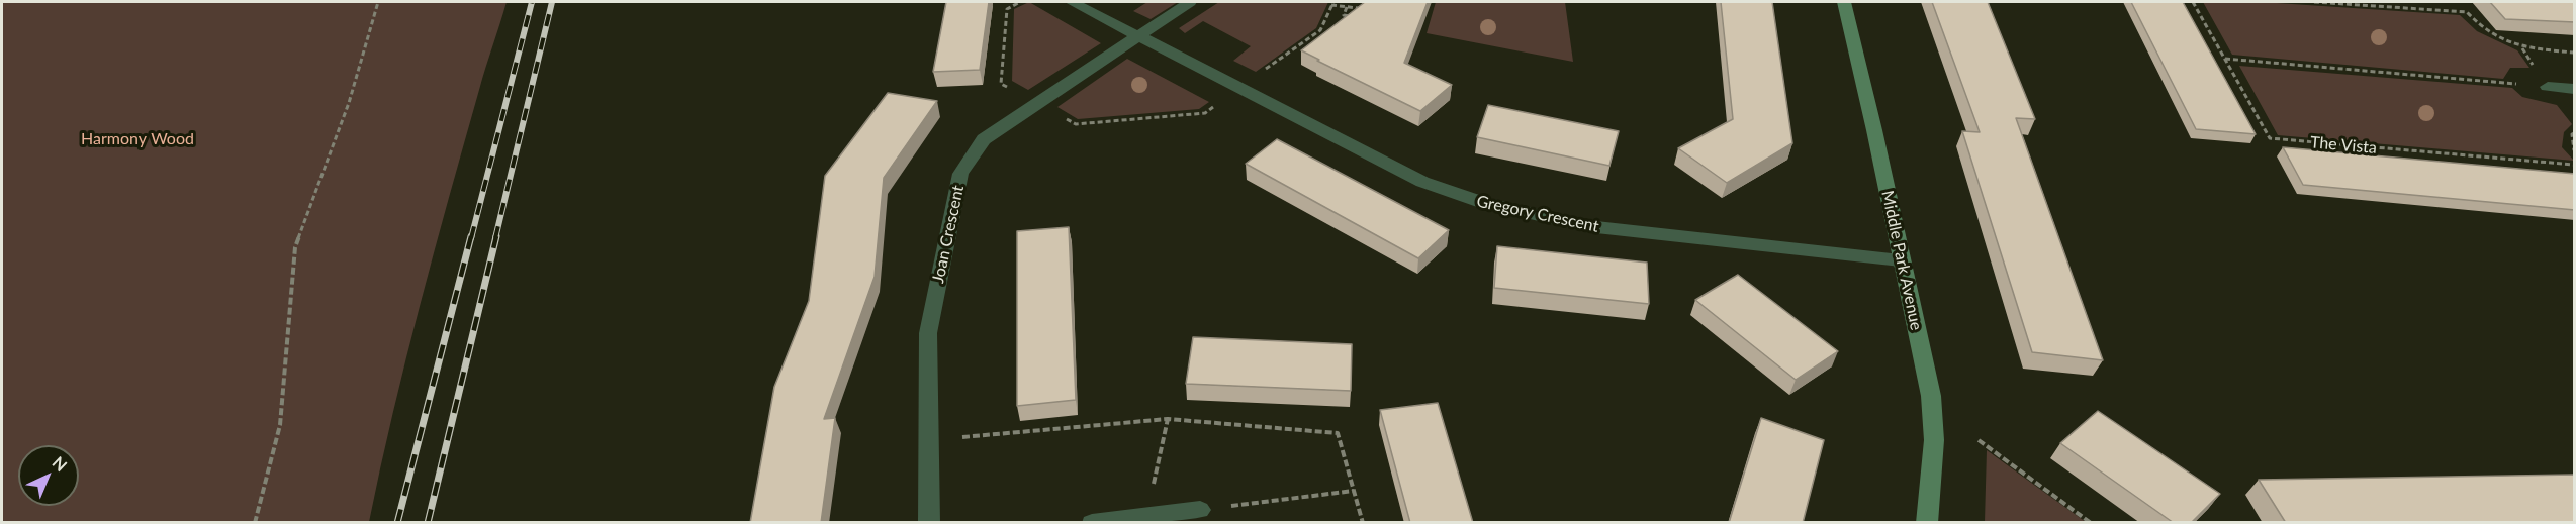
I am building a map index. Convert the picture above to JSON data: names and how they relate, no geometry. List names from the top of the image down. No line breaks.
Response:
{"streets":{"street":["Gregory Crescent","Joan Crescent","Middle Park Avenue"],"path":["The Vista"]},"crossings":[["Gregory Crescent","Joan Crescent"],["Gregory Crescent","Middle Park Avenue"]],"parks":["Harmony Wood"],"north":"top right"}
